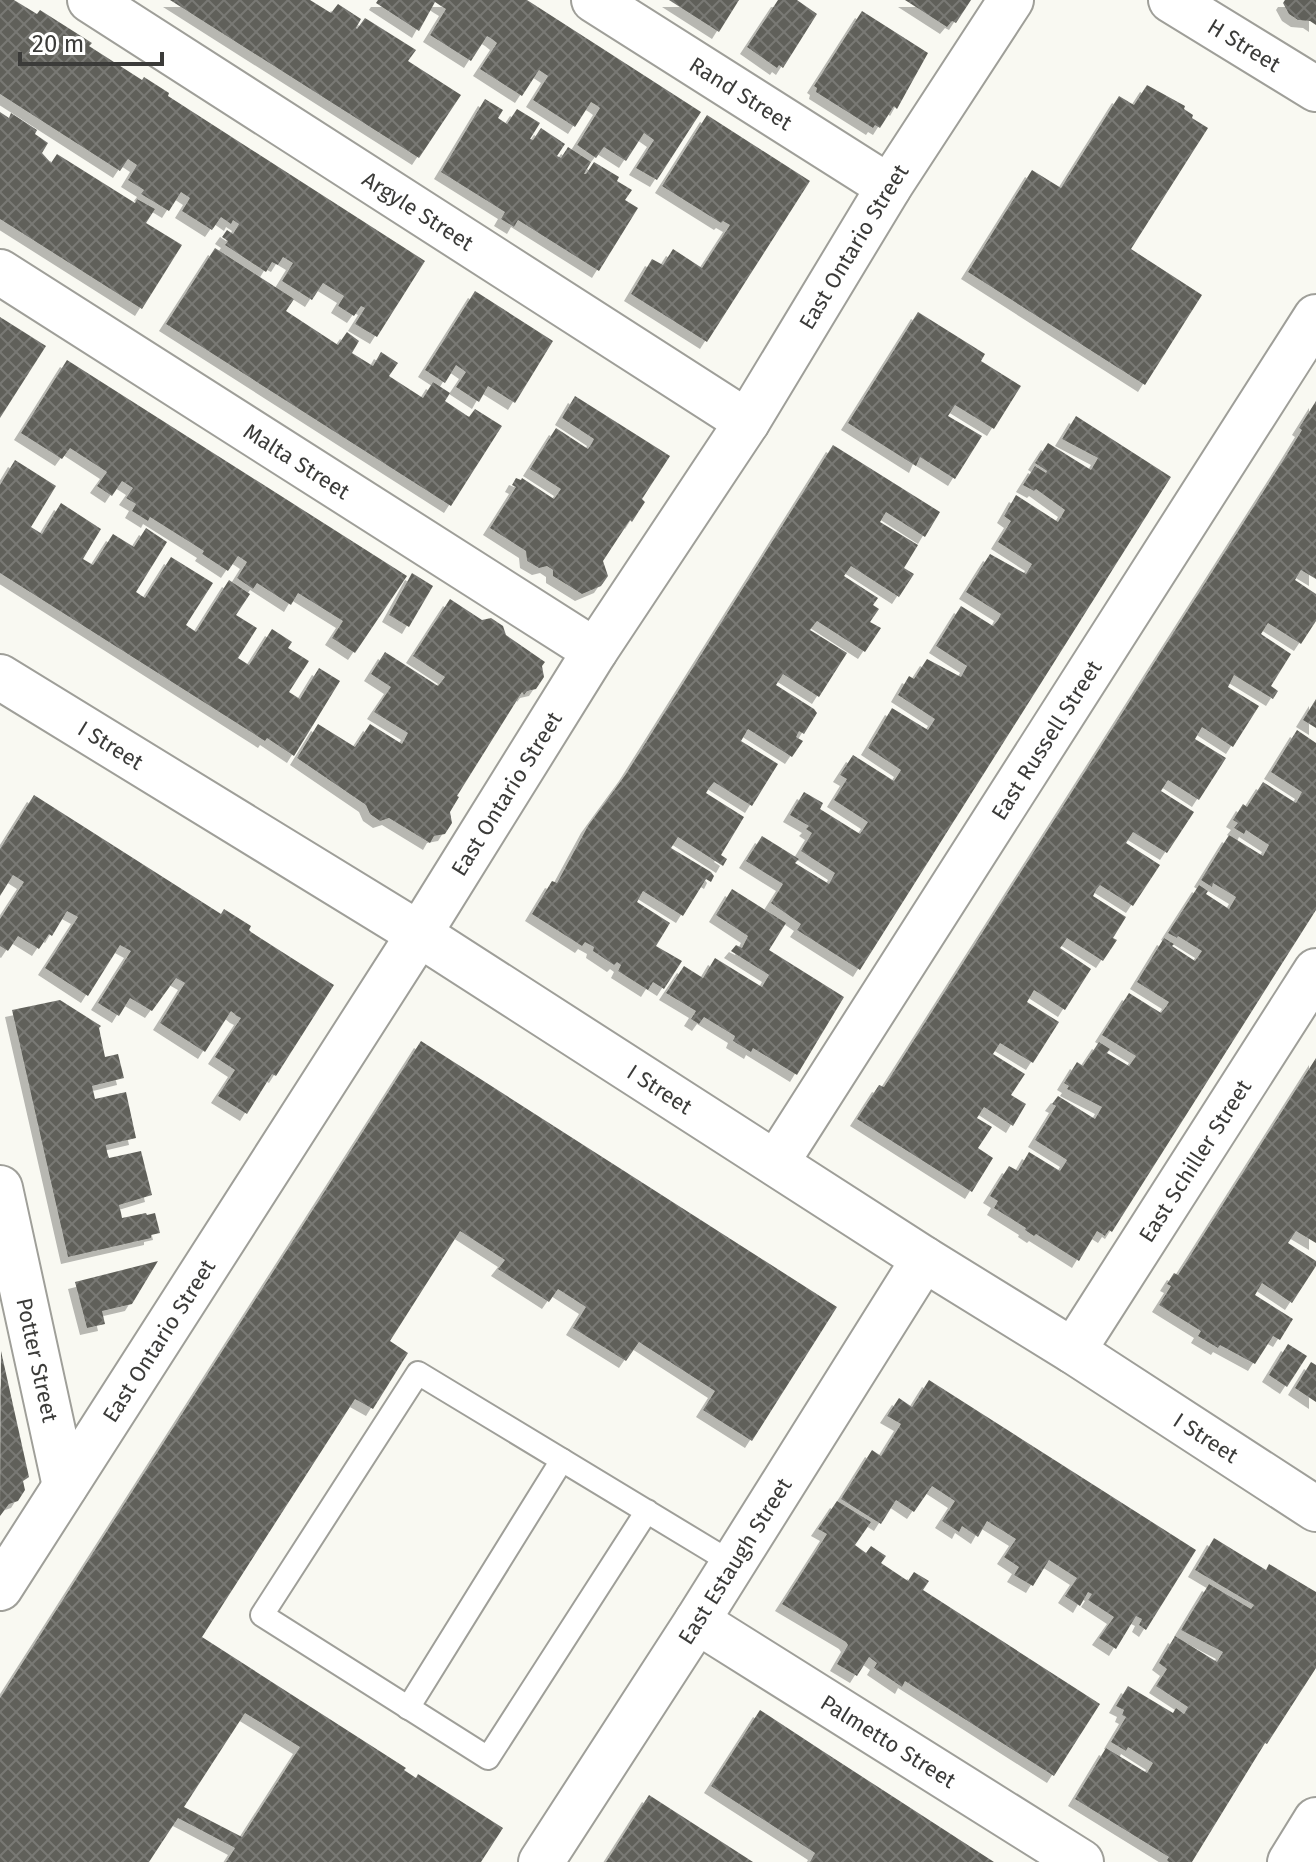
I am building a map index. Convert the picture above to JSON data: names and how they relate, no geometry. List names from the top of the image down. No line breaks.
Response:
{"streets":{"street":["H Street","Rand Street","Argyle Street","East Ontario Street","Malta Street","East Russell Street","I Street","East Schiller Street","Potter Street","East Estaugh Street","Palmetto Street"]},"crossings":[["Rand Street","East Ontario Street"],["Argyle Street","East Ontario Street"],["East Ontario Street","Malta Street"],["East Ontario Street","I Street"],["East Ontario Street","Potter Street"],["East Russell Street","I Street"],["I Street","East Schiller Street"],["I Street","East Estaugh Street"],["East Estaugh Street","Palmetto Street"]],"scale_bar":"20 m"}
